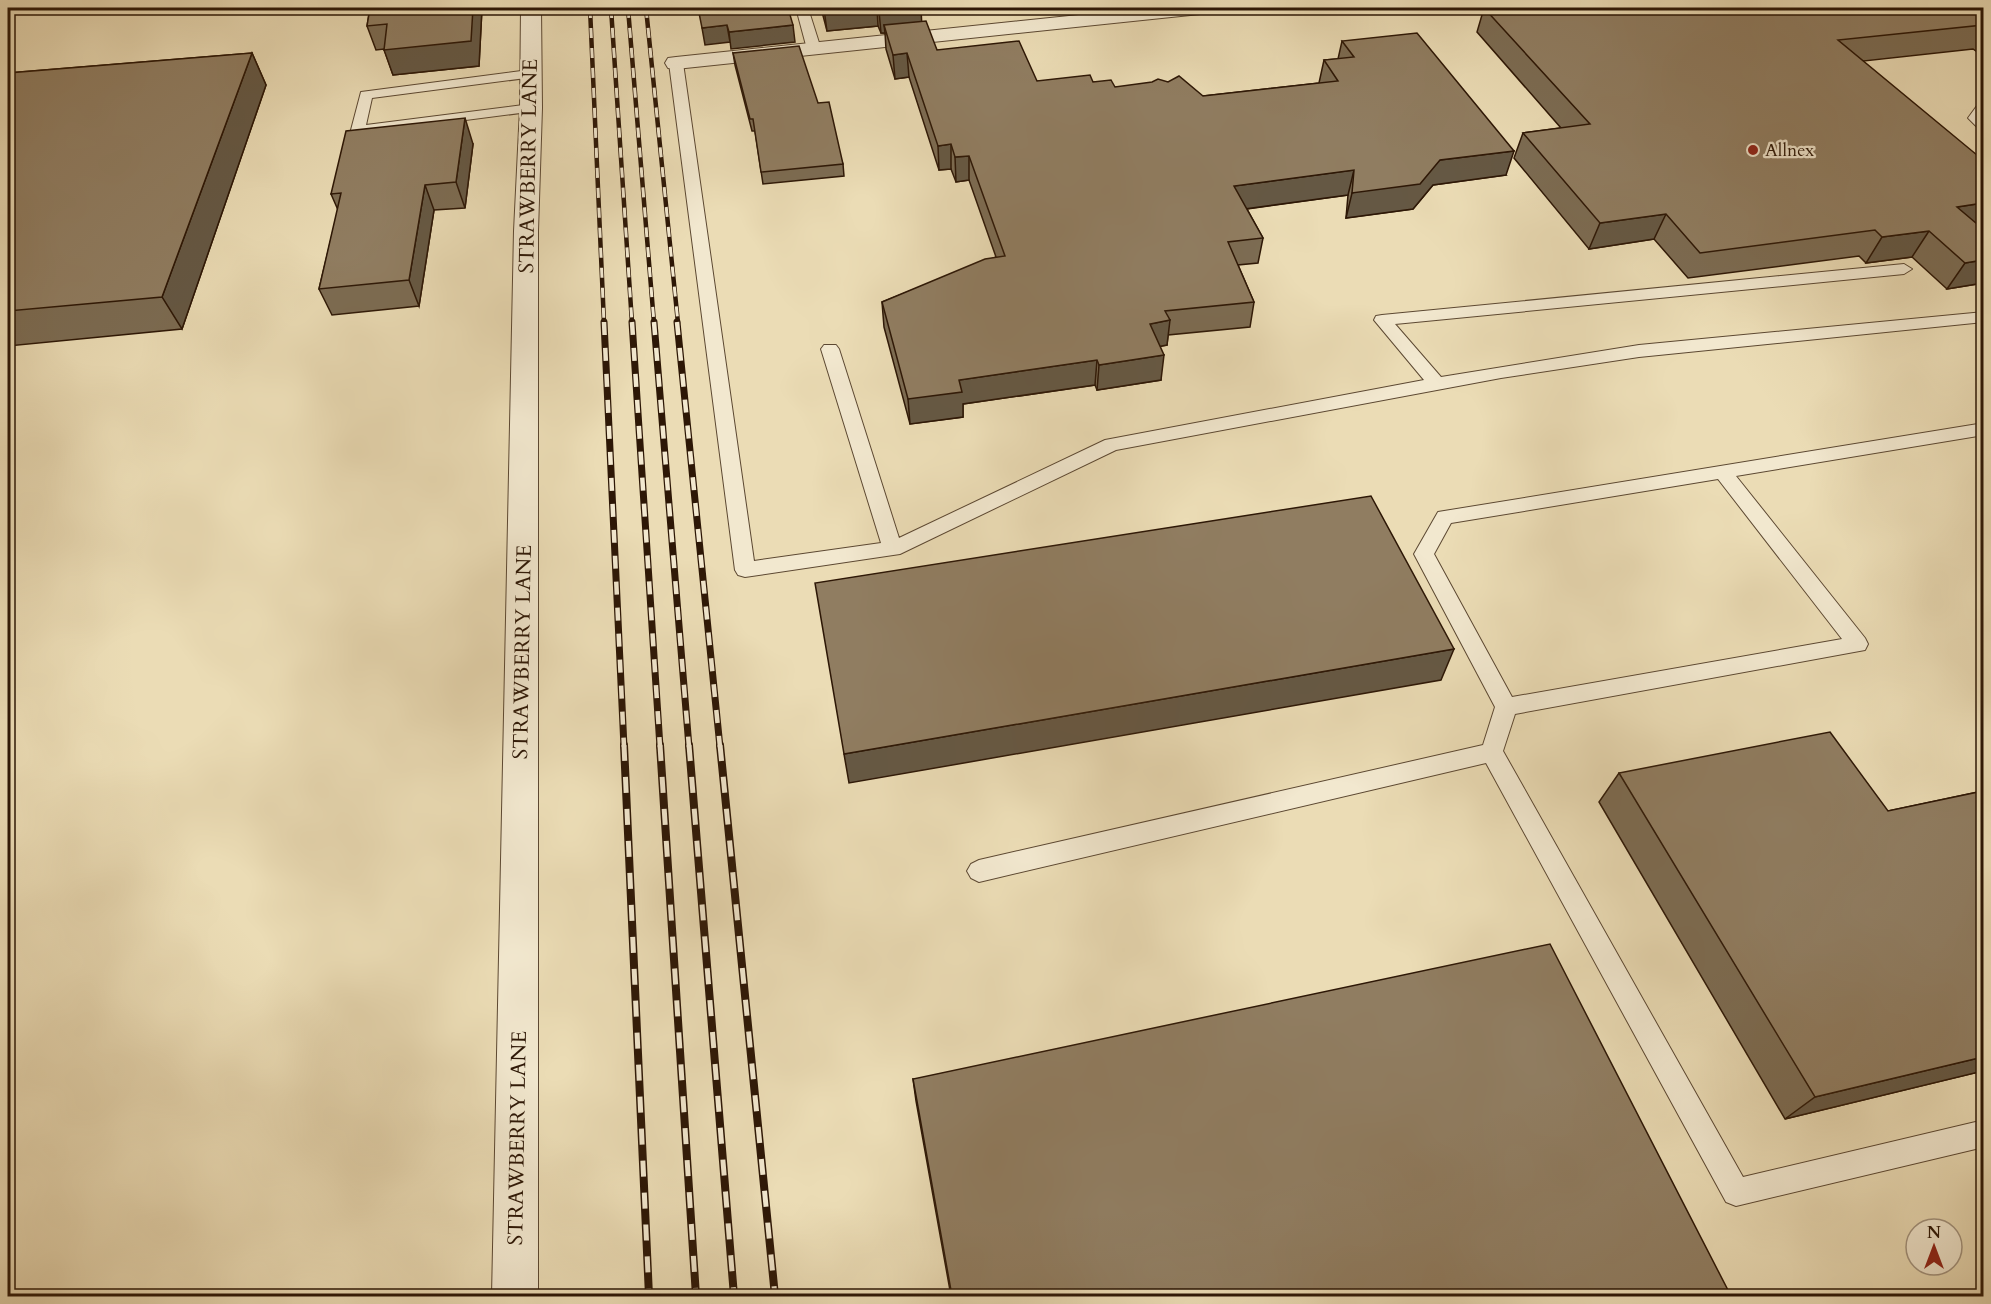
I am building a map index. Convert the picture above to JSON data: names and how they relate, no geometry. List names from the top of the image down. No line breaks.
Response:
{"streets":{"street":["STRAWBERRY LANE"]},"places":["Allnex"],"north":"top"}
